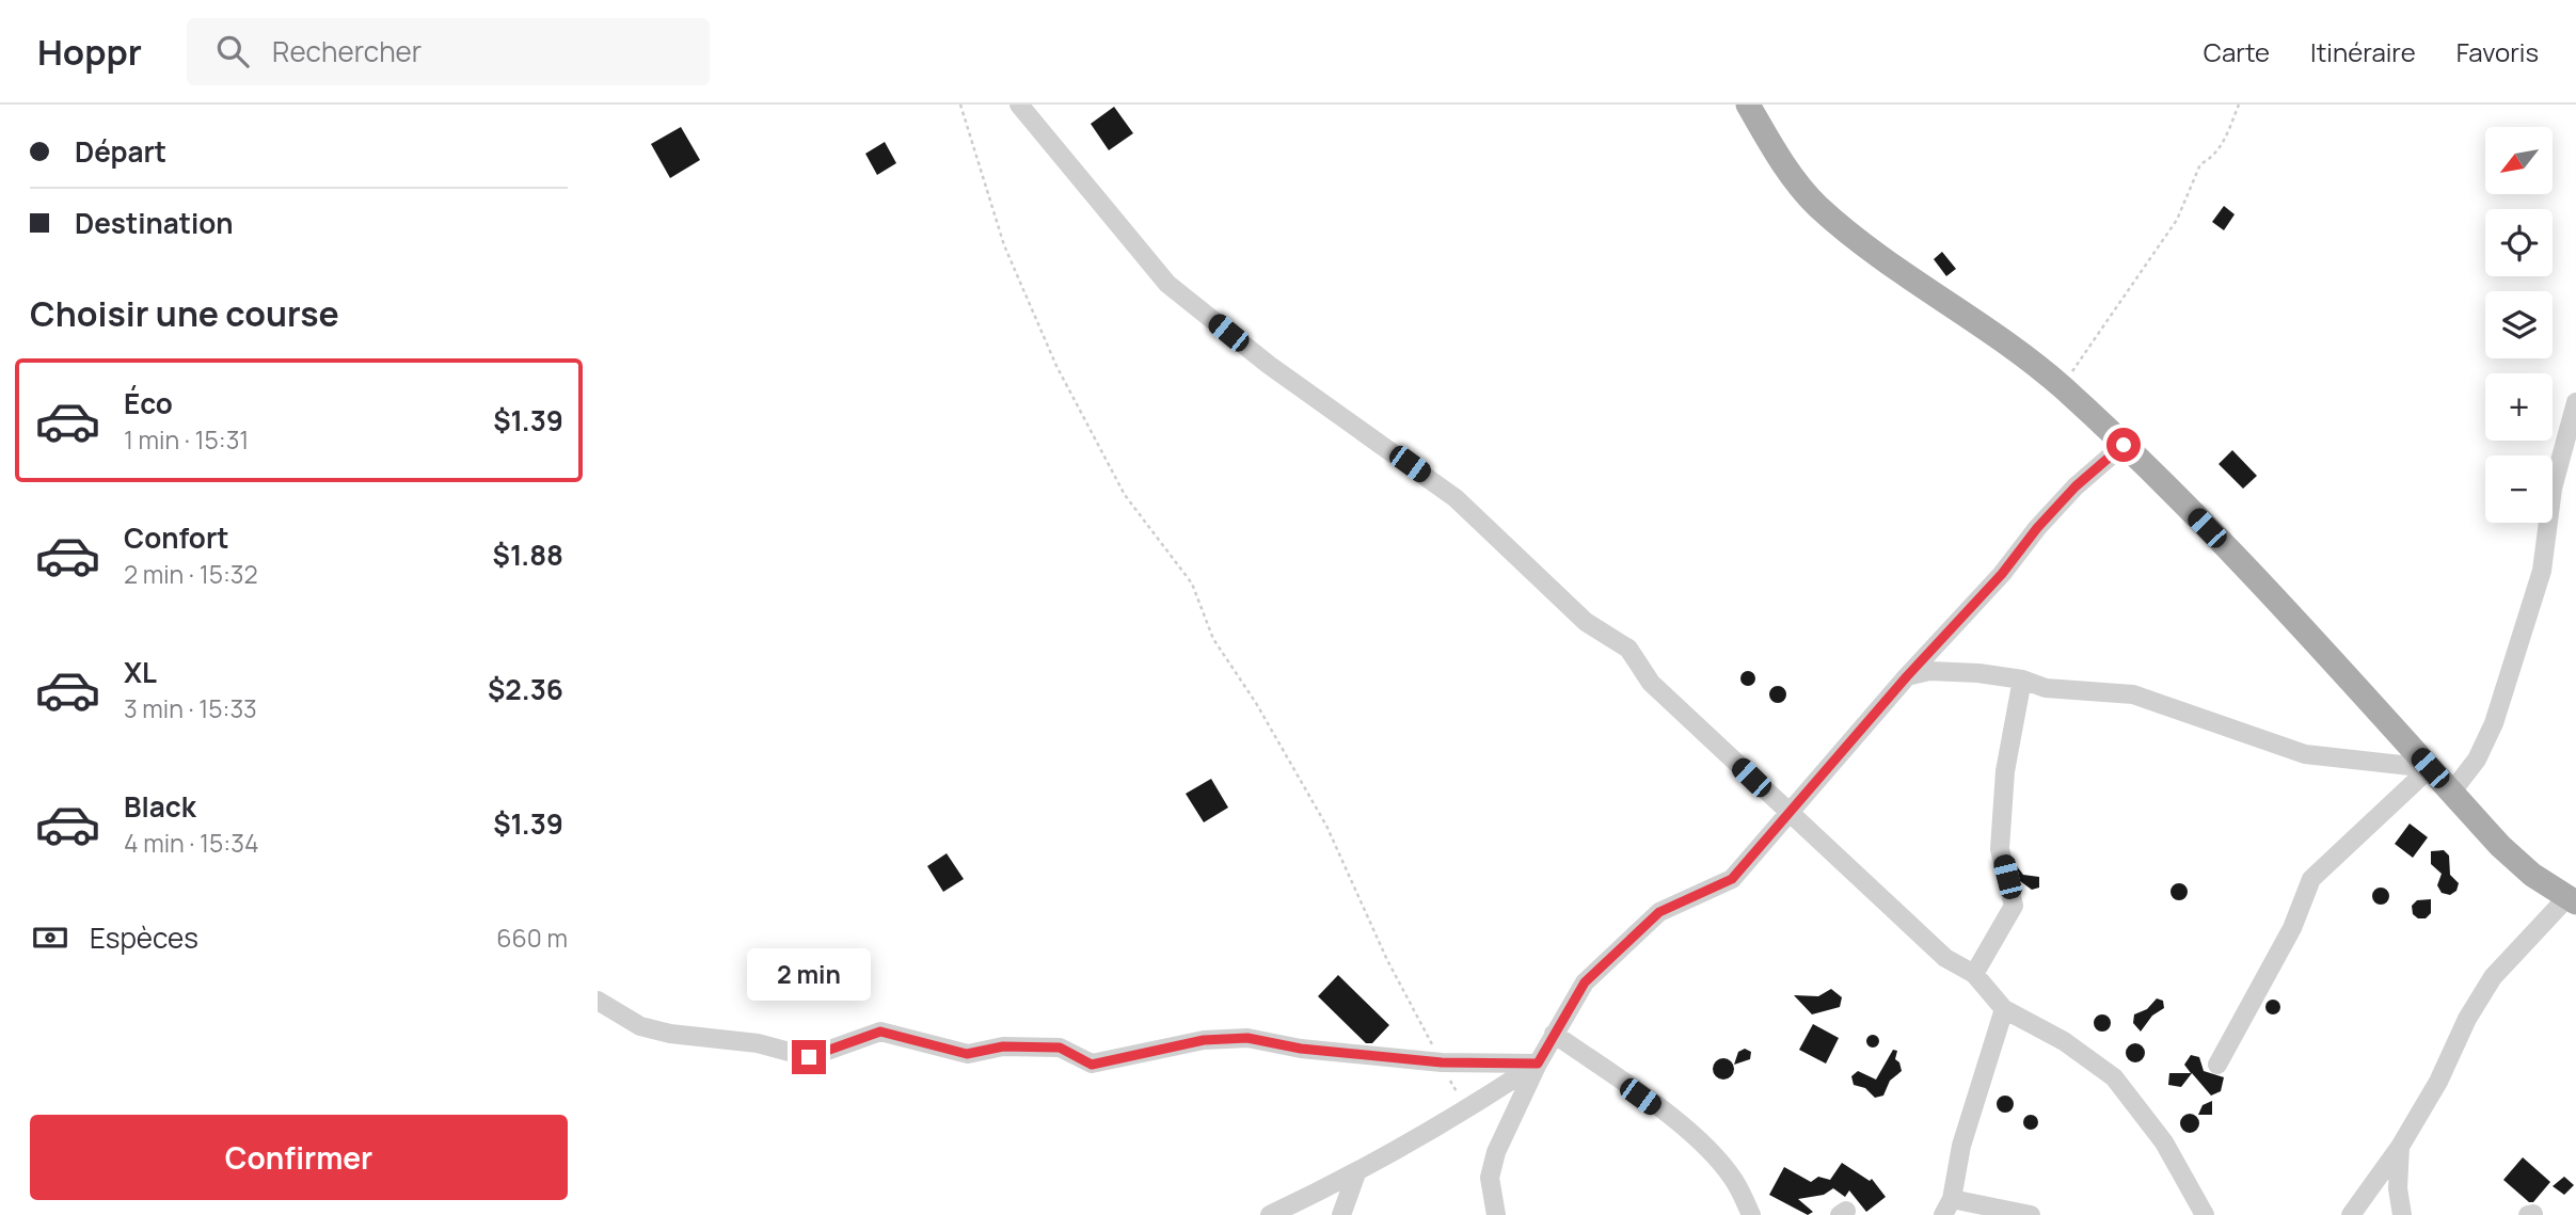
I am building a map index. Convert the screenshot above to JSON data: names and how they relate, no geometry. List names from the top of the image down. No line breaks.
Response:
{"north":"bottom left","page":{"header":"Hoppr","search":"Rechercher","nav":["Carte","Itinéraire","Favoris"],"banner":["Départ","Destination"],"map_buttons":["+","−"],"heading":"Choisir une course","list":[{"name":"Éco","note":"1 min · 15:31","value":"$1.39"},{"name":"Confort","note":"2 min · 15:32","value":"$1.88"},{"name":"XL","note":"3 min · 15:33","value":"$2.36"},{"name":"Black","note":"4 min · 15:34","value":"$1.39"}],"pay":["Espèces","660 m"],"bubble":"2 min","buttons":"Confirmer"}}
